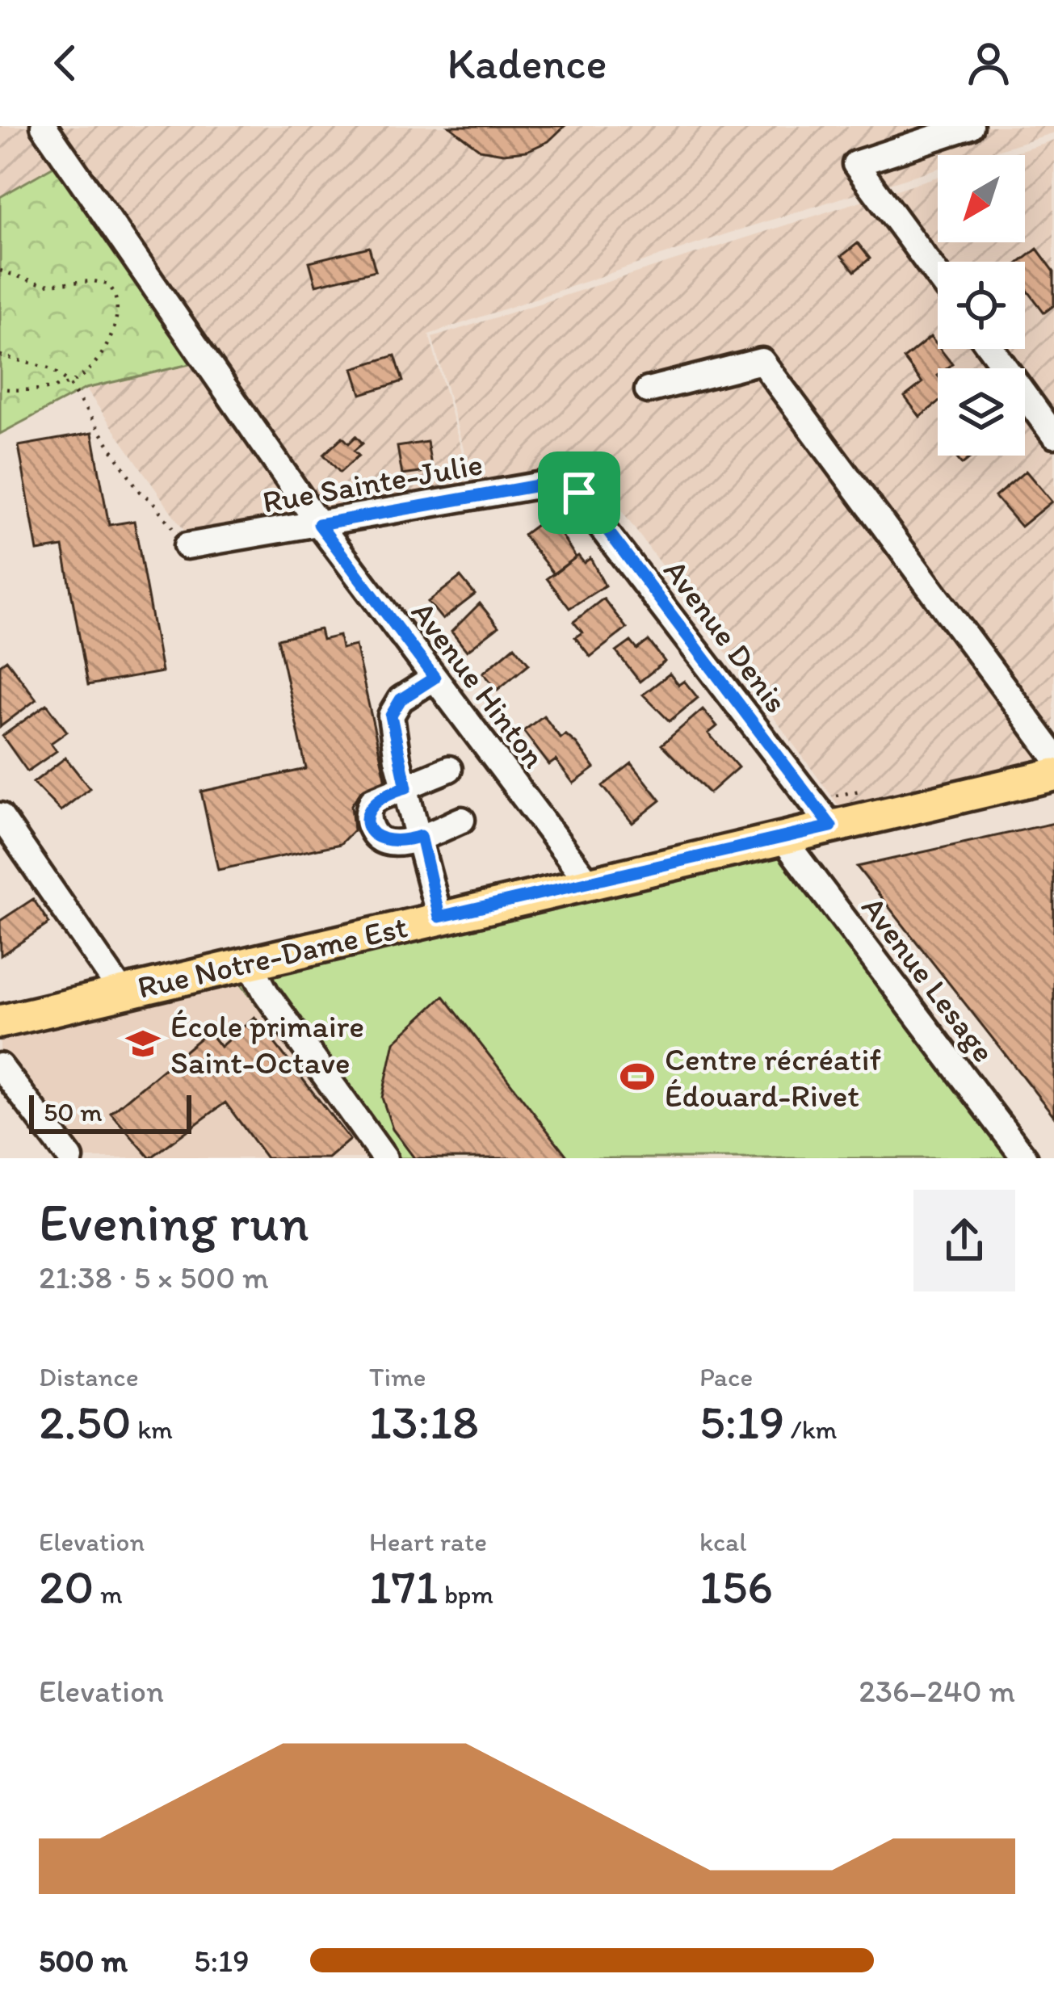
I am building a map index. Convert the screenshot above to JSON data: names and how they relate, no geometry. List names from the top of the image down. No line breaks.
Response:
{"streets":{"main road":["Rue Notre-Dame Est"],"street":["Rue Sainte-Julie","Avenue Denis","Avenue Hinton","Avenue Lesage"]},"crossings":[["Rue Sainte-Julie","Avenue Denis"],["Rue Sainte-Julie","Avenue Hinton"],["Avenue Denis","Rue Notre-Dame Est"],["Avenue Hinton","Rue Notre-Dame Est"],["Rue Notre-Dame Est","Avenue Lesage"]],"places":{"school or university":["École primaire Saint-Octave"],"sports":["Centre récréatif Édouard-Rivet"]},"scale_bar":"50 m","north":"bottom left","page":{"header":"Kadence","scale":"50 m","heading":["Evening run","21:38 · 5 × 500 m"],"stats":[["Distance","2.50 km"],["Time","13:18"],["Pace","5:19 /km"],["Elevation","20 m"],["Heart rate","171 bpm"],["kcal","156"]],"chart":["Elevation","236–240 m"],"list":[{"name":"500 m","note":"5:19"}]}}
